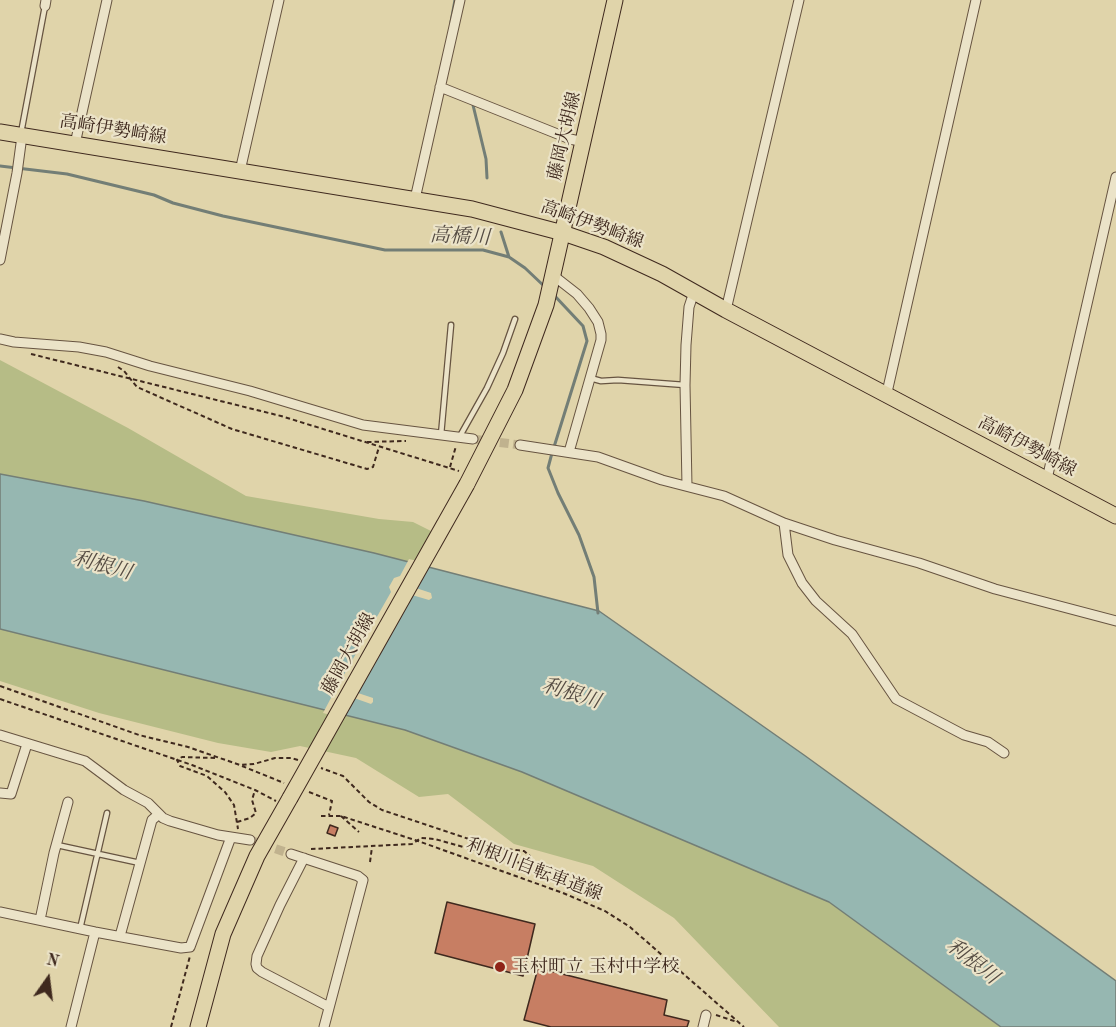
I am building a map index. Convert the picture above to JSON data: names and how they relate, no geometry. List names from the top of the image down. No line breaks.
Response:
{"streets":{"main road":["高崎伊勢崎線","藤岡大胡線"],"path":["利根川自転車道線"]},"crossings":[["高崎伊勢崎線","藤岡大胡線"]],"water":["高橋川","利根川"],"places":["玉村町立 玉村中学校"],"north":"top"}
